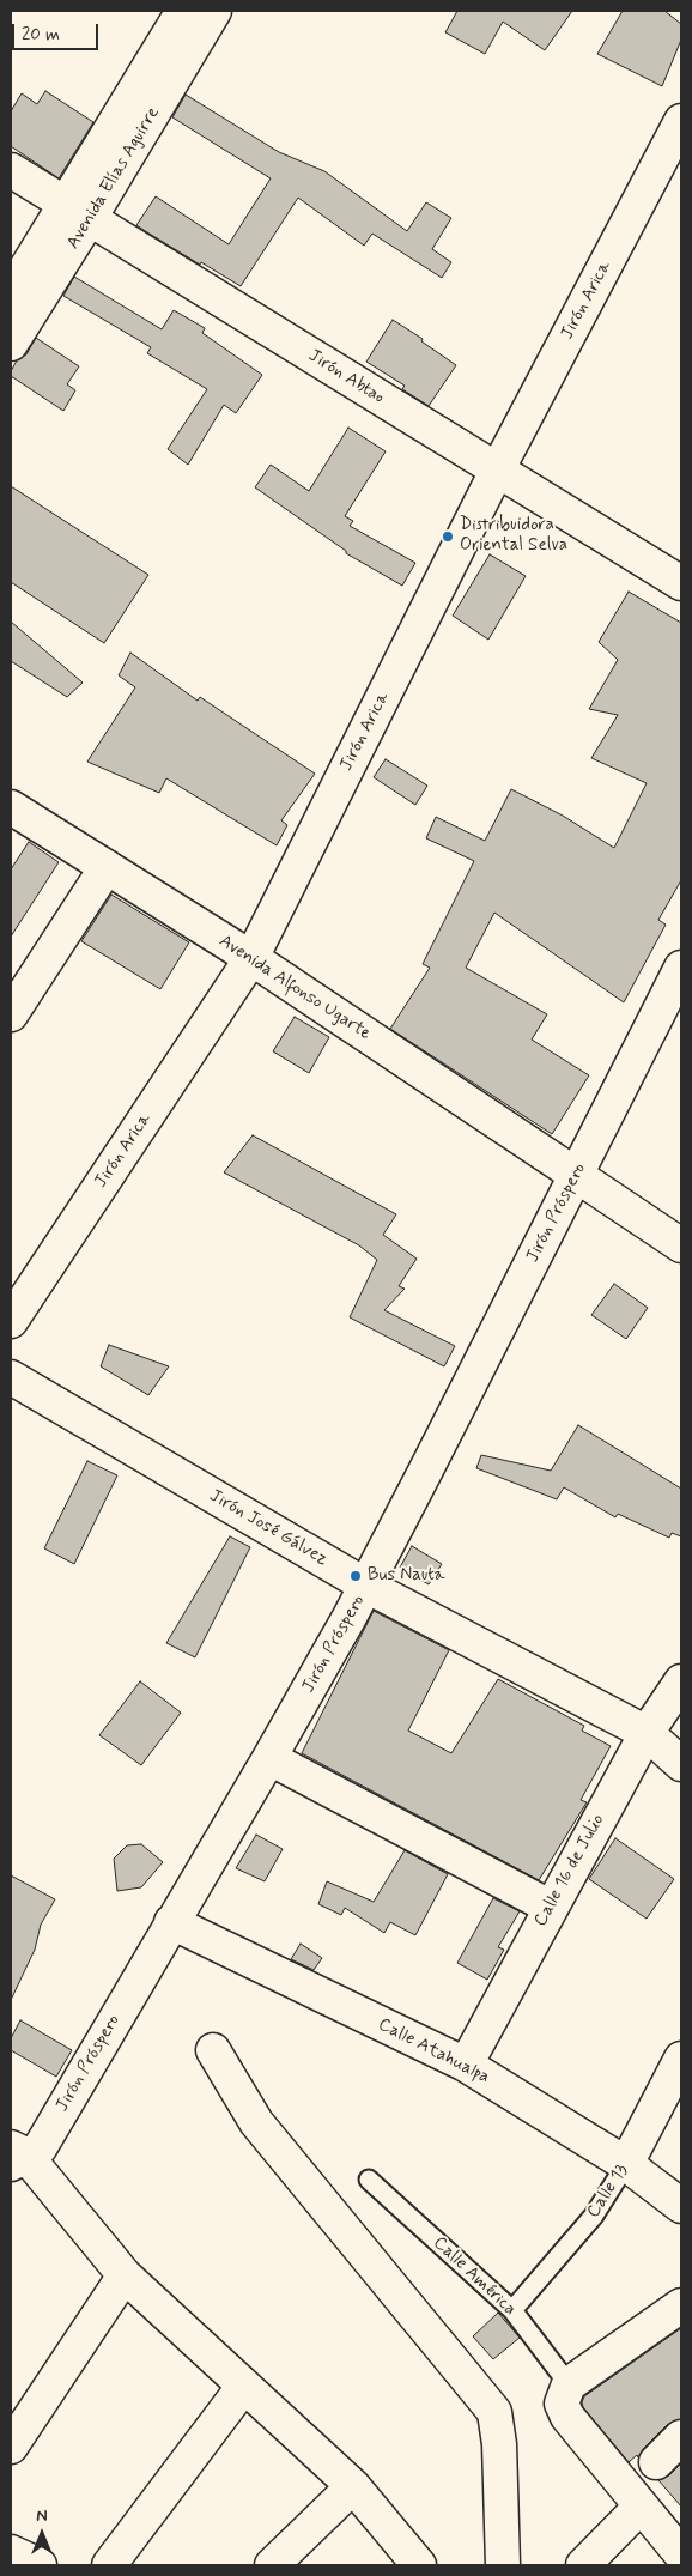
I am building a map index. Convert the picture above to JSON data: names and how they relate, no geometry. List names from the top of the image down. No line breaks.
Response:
{"streets":{"street":["Avenida Elías Aguirre","Jirón Arica","Jirón Abtao","Avenida Alfonso Ugarte","Jirón Próspero","Jirón José Gálvez","Calle 16 de Julio","Calle Atahualpa","Calle 13","Calle América"]},"crossings":[["Avenida Elías Aguirre","Jirón Abtao"],["Jirón Arica","Jirón Abtao"],["Jirón Arica","Avenida Alfonso Ugarte"],["Avenida Alfonso Ugarte","Jirón Próspero"],["Jirón Próspero","Jirón José Gálvez"],["Jirón Próspero","Calle Atahualpa"],["Jirón José Gálvez","Calle 16 de Julio"],["Calle 16 de Julio","Calle Atahualpa"],["Calle Atahualpa","Calle 13"],["Calle 13","Calle América"]],"places":["Distribuidora Oriental Selva","Bus Nauta"],"scale_bar":"20 m","north":"top"}
